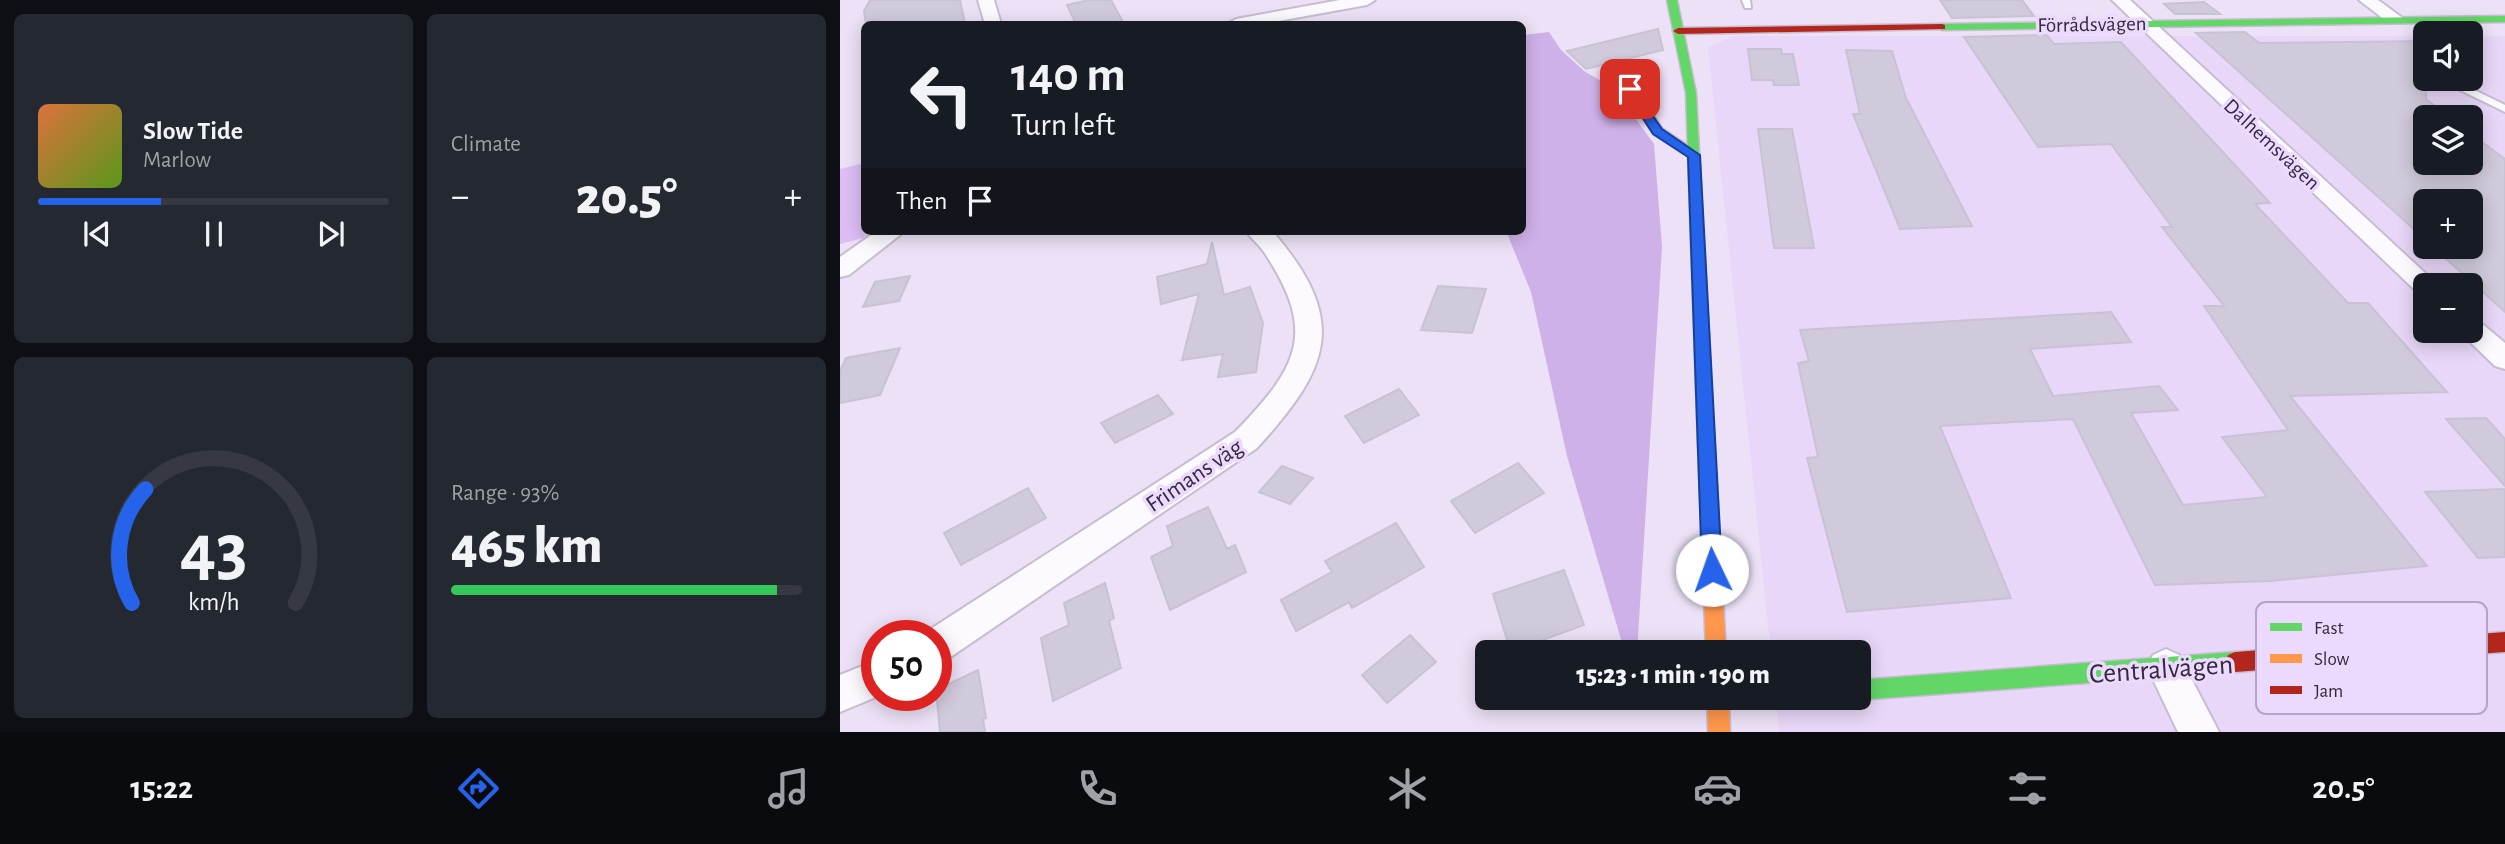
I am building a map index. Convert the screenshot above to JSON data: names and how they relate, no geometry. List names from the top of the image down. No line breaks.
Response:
{"streets":{"street":["Förrådsvägen","Dalhemsvägen","Frimans väg","Centralvägen"]},"crossings":[["Förrådsvägen","Dalhemsvägen"]],"legend":["Fast","Slow","Jam"],"page":{"tile":["Climate",["Range · 93%","465 km"]],"map_buttons":["+","−"],"turn":["140 m","Turn left"],"song":["Slow Tide","Marlow"],"then":"Then","heat":["−","20.5°","+"],"limit":"50","trip":"15:23 · 1 min · 190 m","tabs":["15:22","20.5°"],"gauge":["43","km/h"]}}
